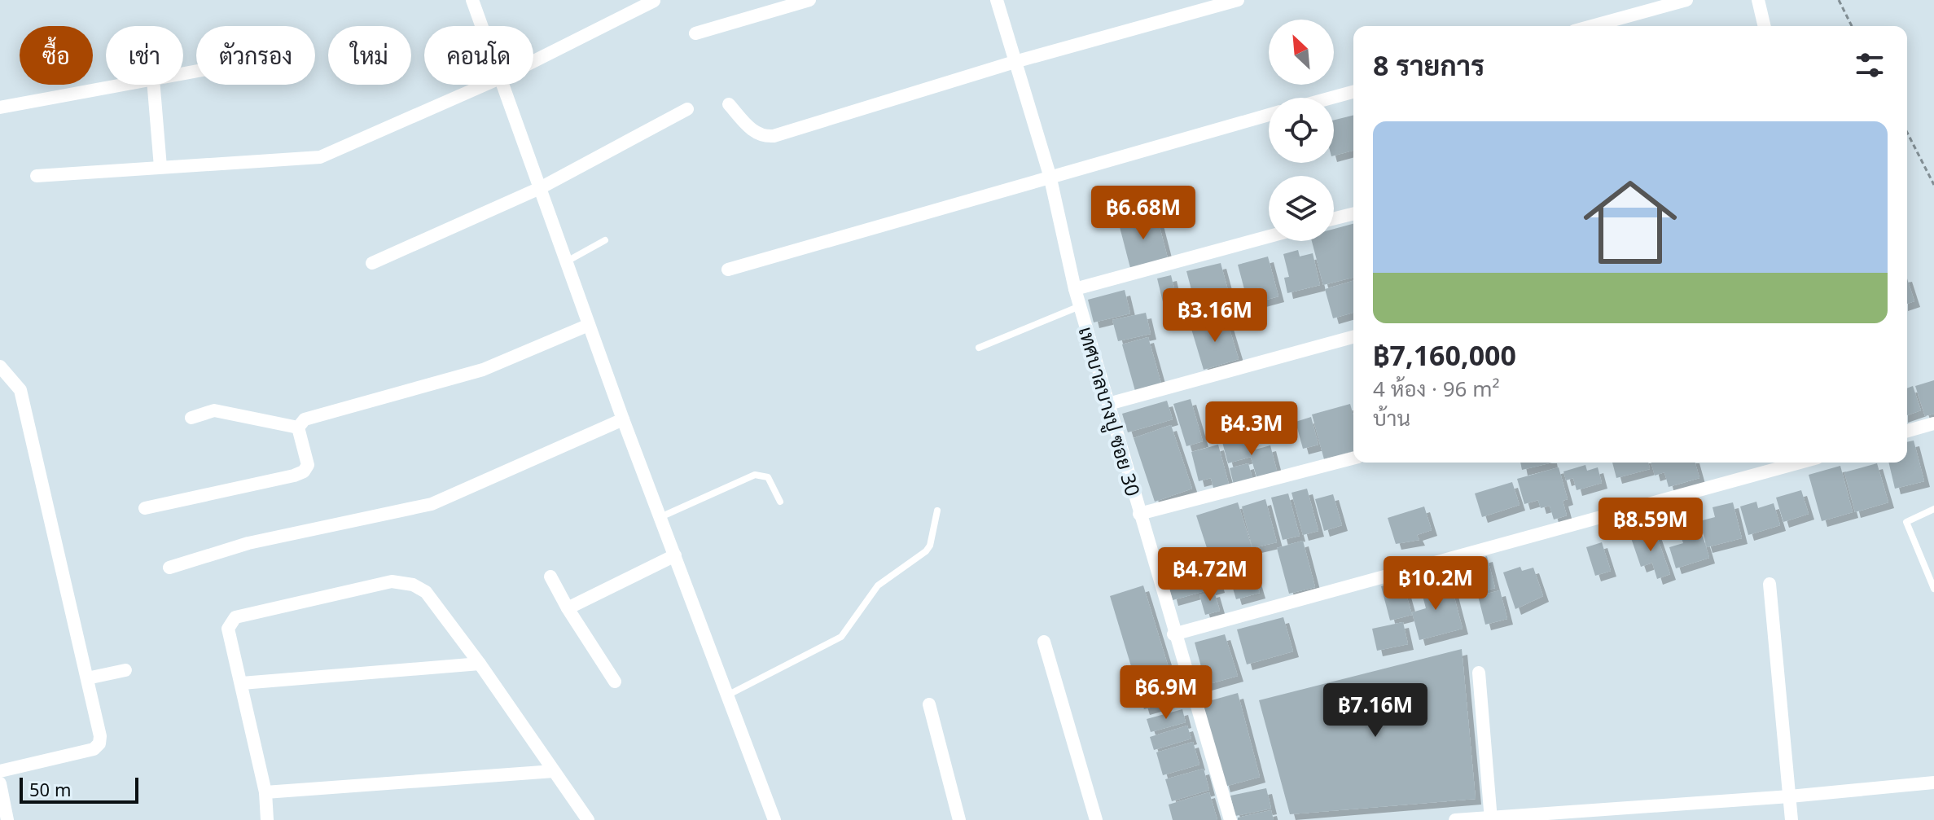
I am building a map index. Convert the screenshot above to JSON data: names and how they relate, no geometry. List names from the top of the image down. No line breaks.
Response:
{"streets":{"street":["เทศบาลบางปู ซอย 30"]},"scale_bar":"50 m","north":"top left","page":{"chip":["ซื้อ","เช่า","ตัวกรอง","ใหม่","คอนโด"],"heading":"8 รายการ","list":[{"name":"฿7,160,000","note":"4 ห้อง · 96 m² · บ้าน"}],"price":["฿6.68M","฿3.16M","฿4.3M","฿8.59M","฿4.72M","฿10.2M","฿6.9M","฿7.16M"],"scale":"50 m"}}
